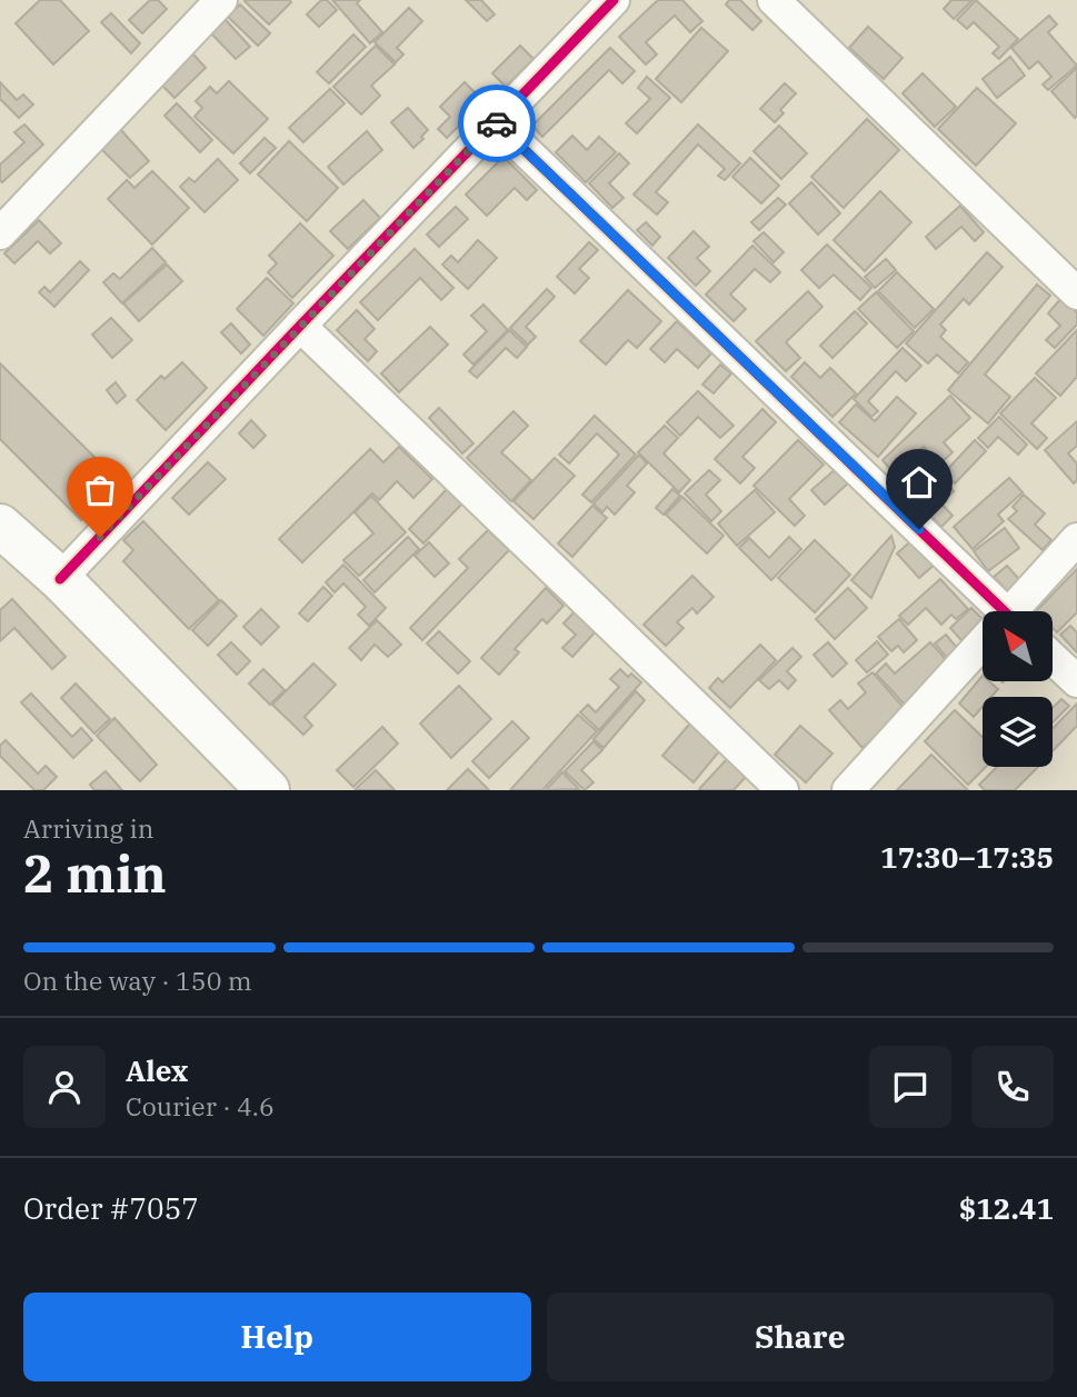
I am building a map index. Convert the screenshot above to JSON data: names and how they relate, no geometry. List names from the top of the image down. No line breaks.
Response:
{"north":"top left","page":{"heading":["2 min","Arriving in","17:30–17:35"],"panel":["Alex","Courier · 4.6","Order #7057","$12.41"],"bar":"On the way · 150 m","buttons":["Help","Share"]}}
